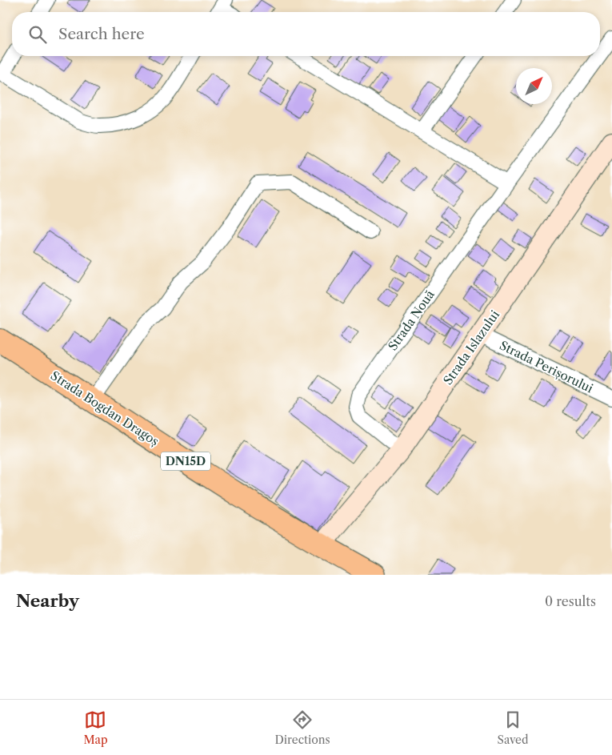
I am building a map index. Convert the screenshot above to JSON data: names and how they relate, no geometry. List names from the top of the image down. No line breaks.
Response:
{"streets":{"main road":["Strada Bogdan Dragoș","DN15D"],"street":["Strada Nouă","Strada Islazului","Strada Perișorului"]},"crossings":[["Strada Nouă","Strada Islazului"],["Strada Islazului","Strada Perișorului"],["Strada Islazului","Strada Bogdan Dragoș"]],"north":"top right","page":{"search":"Search here","heading":["Nearby","0 results"],"nav":["Map","Directions","Saved"]}}
